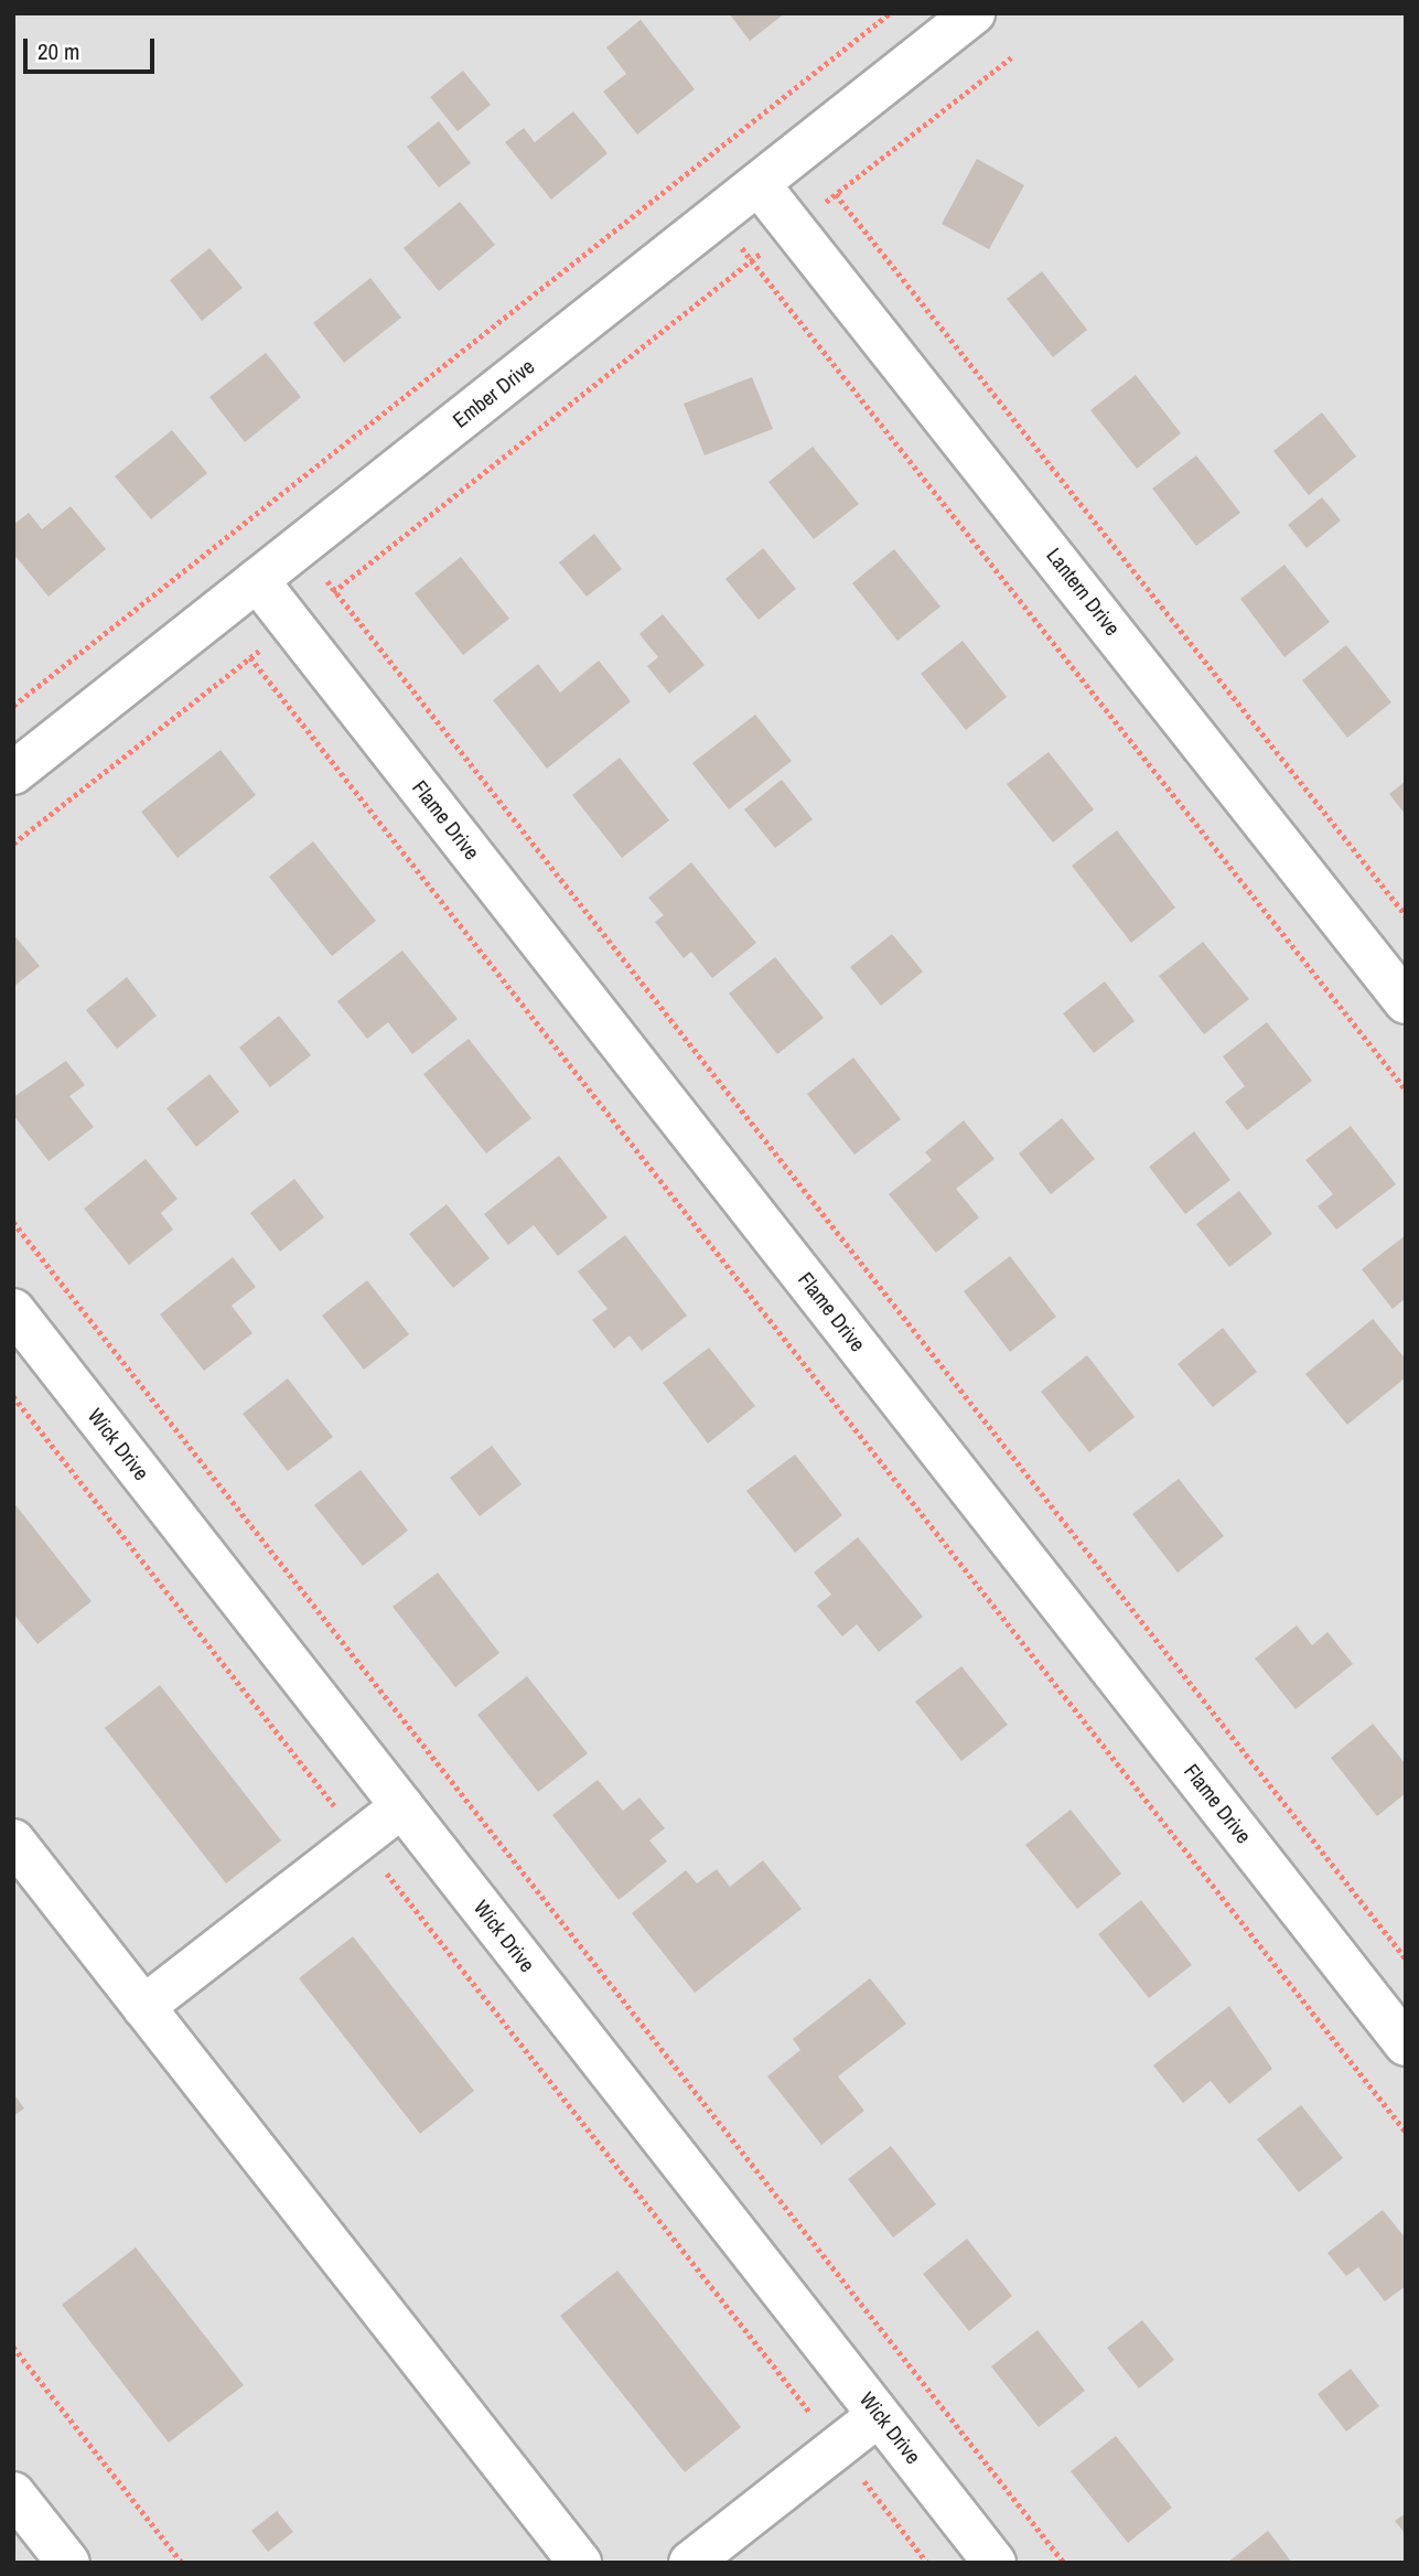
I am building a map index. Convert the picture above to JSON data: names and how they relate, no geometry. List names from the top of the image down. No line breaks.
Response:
{"streets":{"street":["Ember Drive","Lantern Drive","Flame Drive","Wick Drive"]},"crossings":[["Ember Drive","Lantern Drive"],["Ember Drive","Flame Drive"]],"scale_bar":"20 m"}
